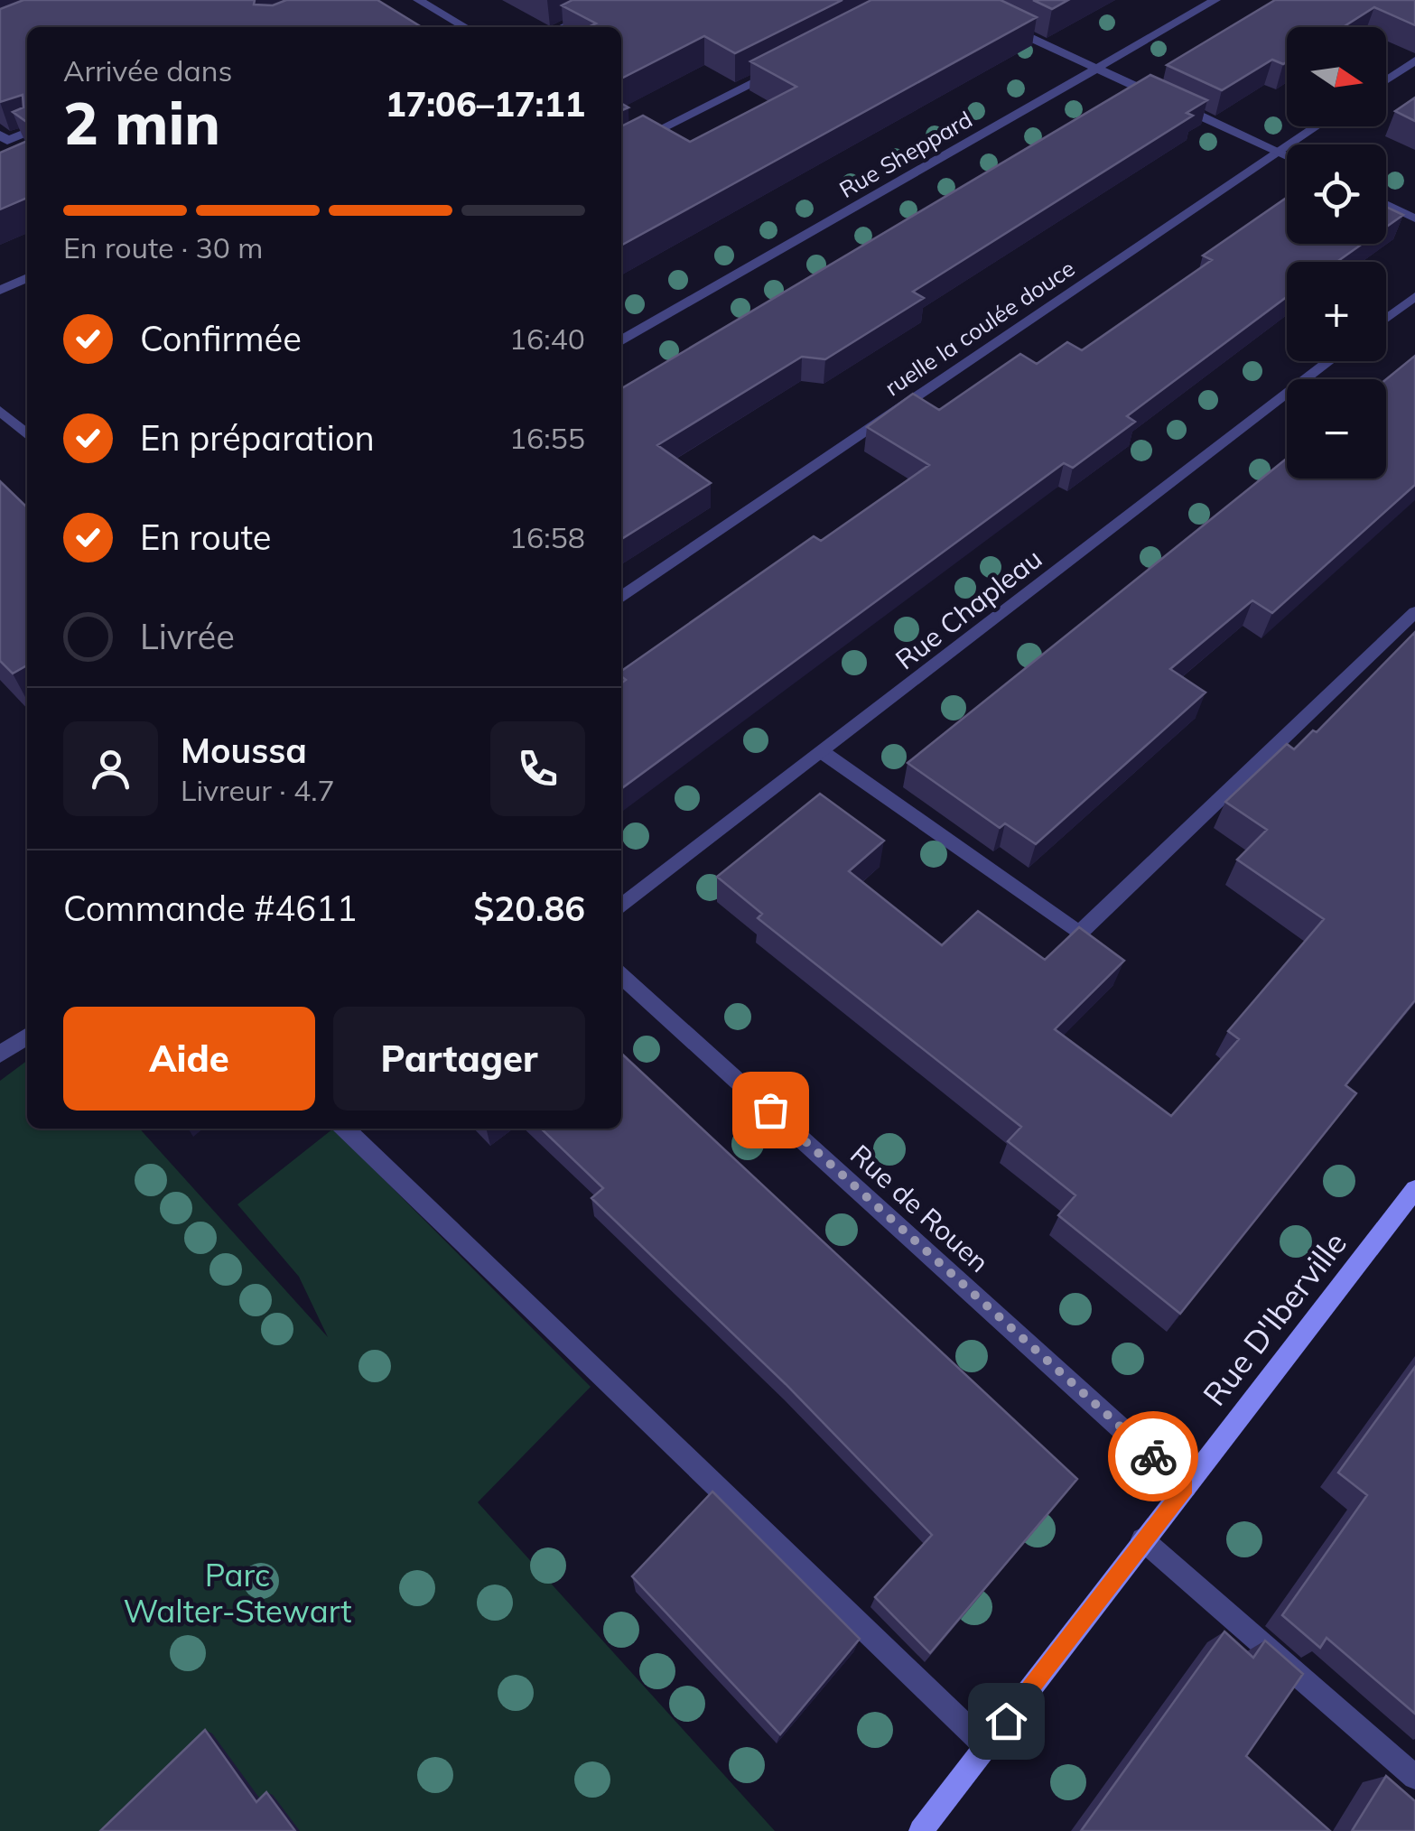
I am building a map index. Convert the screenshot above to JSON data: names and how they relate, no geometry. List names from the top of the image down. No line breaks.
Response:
{"streets":{"main road":["Rue D'Iberville"],"street":["Rue Sheppard","ruelle la coulée douce","Rue Chapleau","Rue de Rouen"]},"crossings":[["Rue de Rouen","Rue D'Iberville"]],"parks":["Parc Walter-Stewart"],"north":"right","page":{"map_buttons":["+","−"],"heading":["2 min","Arrivée dans","17:06–17:11"],"panel":["Moussa","Livreur · 4.7","Commande #4611","$20.86"],"bar":"En route · 30 m","list":[["Confirmée","16:40"],["En préparation","16:55"],["En route","16:58"],"Livrée"],"buttons":["Aide","Partager"]}}
